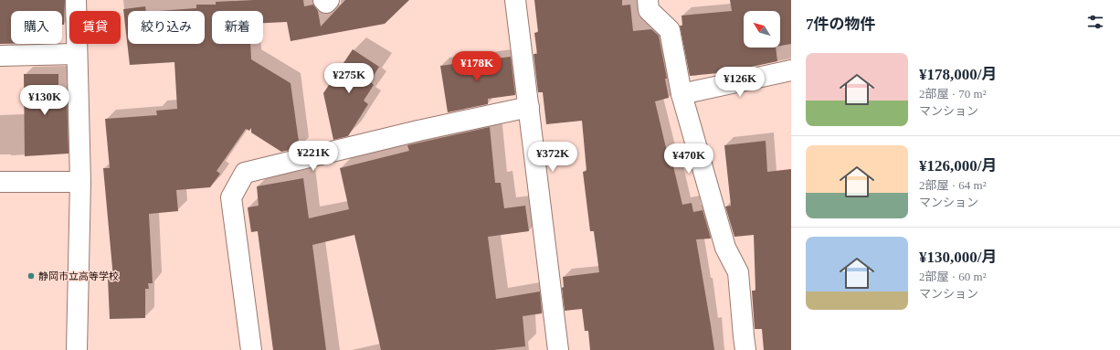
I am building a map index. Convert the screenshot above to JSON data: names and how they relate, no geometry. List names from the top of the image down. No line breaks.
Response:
{"places":["静岡市立高等学校"],"north":"top left","page":{"heading":"7件の物件","chip":["購入","賃貸","絞り込み","新着"],"list":[{"name":"¥178,000/月","note":"2部屋 · 70 m² · マンション"},{"name":"¥126,000/月","note":"2部屋 · 64 m² · マンション"},{"name":"¥130,000/月","note":"2部屋 · 60 m² · マンション"}],"price":["¥178K","¥275K","¥126K","¥130K","¥221K","¥372K","¥470K"]}}
